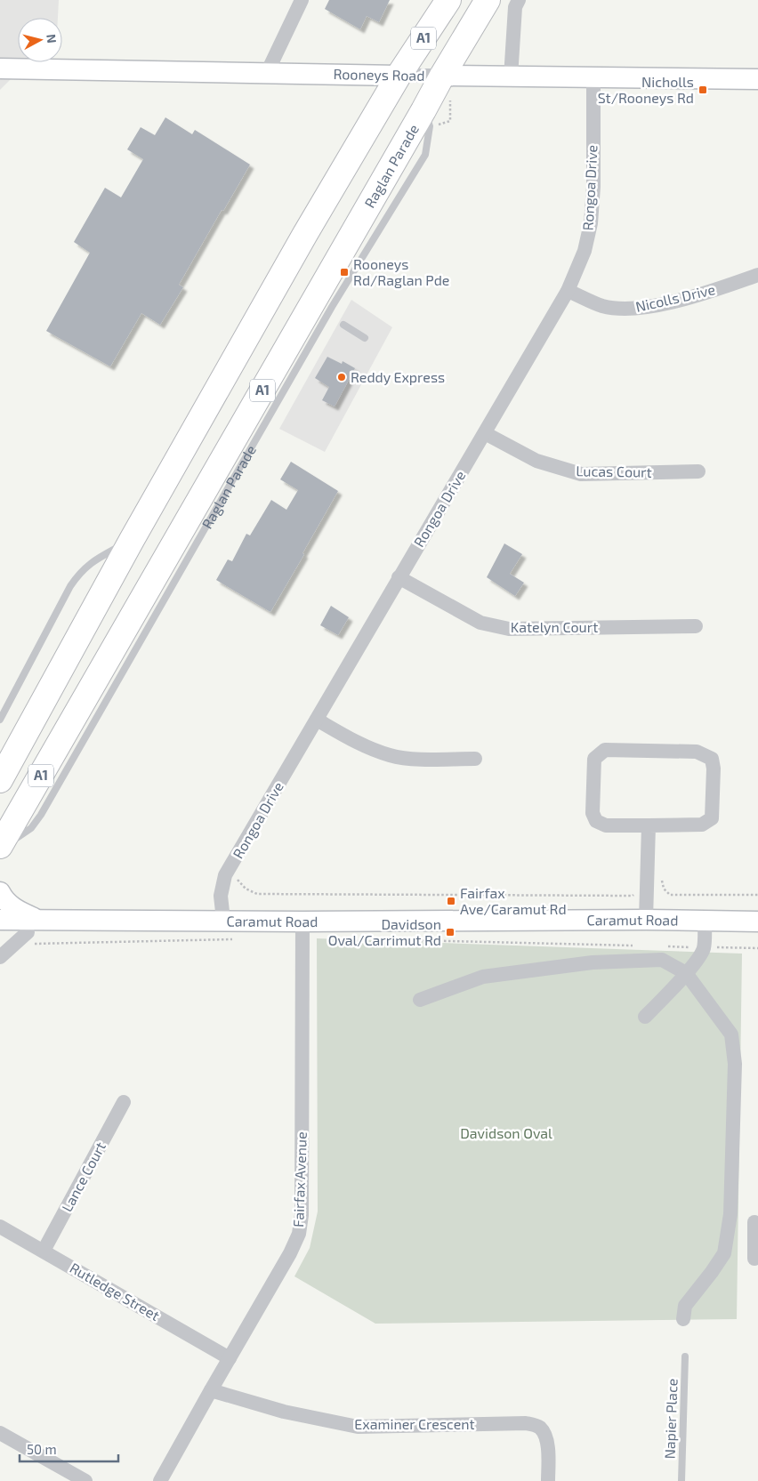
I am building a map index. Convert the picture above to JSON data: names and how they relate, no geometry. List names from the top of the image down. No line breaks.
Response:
{"streets":{"highway":["A1","Raglan Parade"],"main road":["Rooneys Road","Caramut Road"],"street":["Rongoa Drive","Nicolls Drive","Lucas Court","Katelyn Court","Lance Court","Fairfax Avenue","Rutledge Street","Examiner Crescent"],"lane":["Napier Place"]},"crossings":[["A1","Rooneys Road"],["Rooneys Road","Raglan Parade"],["Rooneys Road","Rongoa Drive"],["Rongoa Drive","Nicolls Drive"],["Rongoa Drive","Lucas Court"],["Rongoa Drive","Katelyn Court"],["Rongoa Drive","Caramut Road"],["Caramut Road","Fairfax Avenue"],["Lance Court","Rutledge Street"],["Fairfax Avenue","Rutledge Street"],["Fairfax Avenue","Examiner Crescent"]],"parks":["Davidson Oval"],"places":{"transit":["Nicholls St/Rooneys Rd","Rooneys Rd/Raglan Pde","Fairfax Ave/Caramut Rd","Davidson Oval/Carrimut Rd"],"other":["Reddy Express"]},"scale_bar":"50 m","north":"right"}
